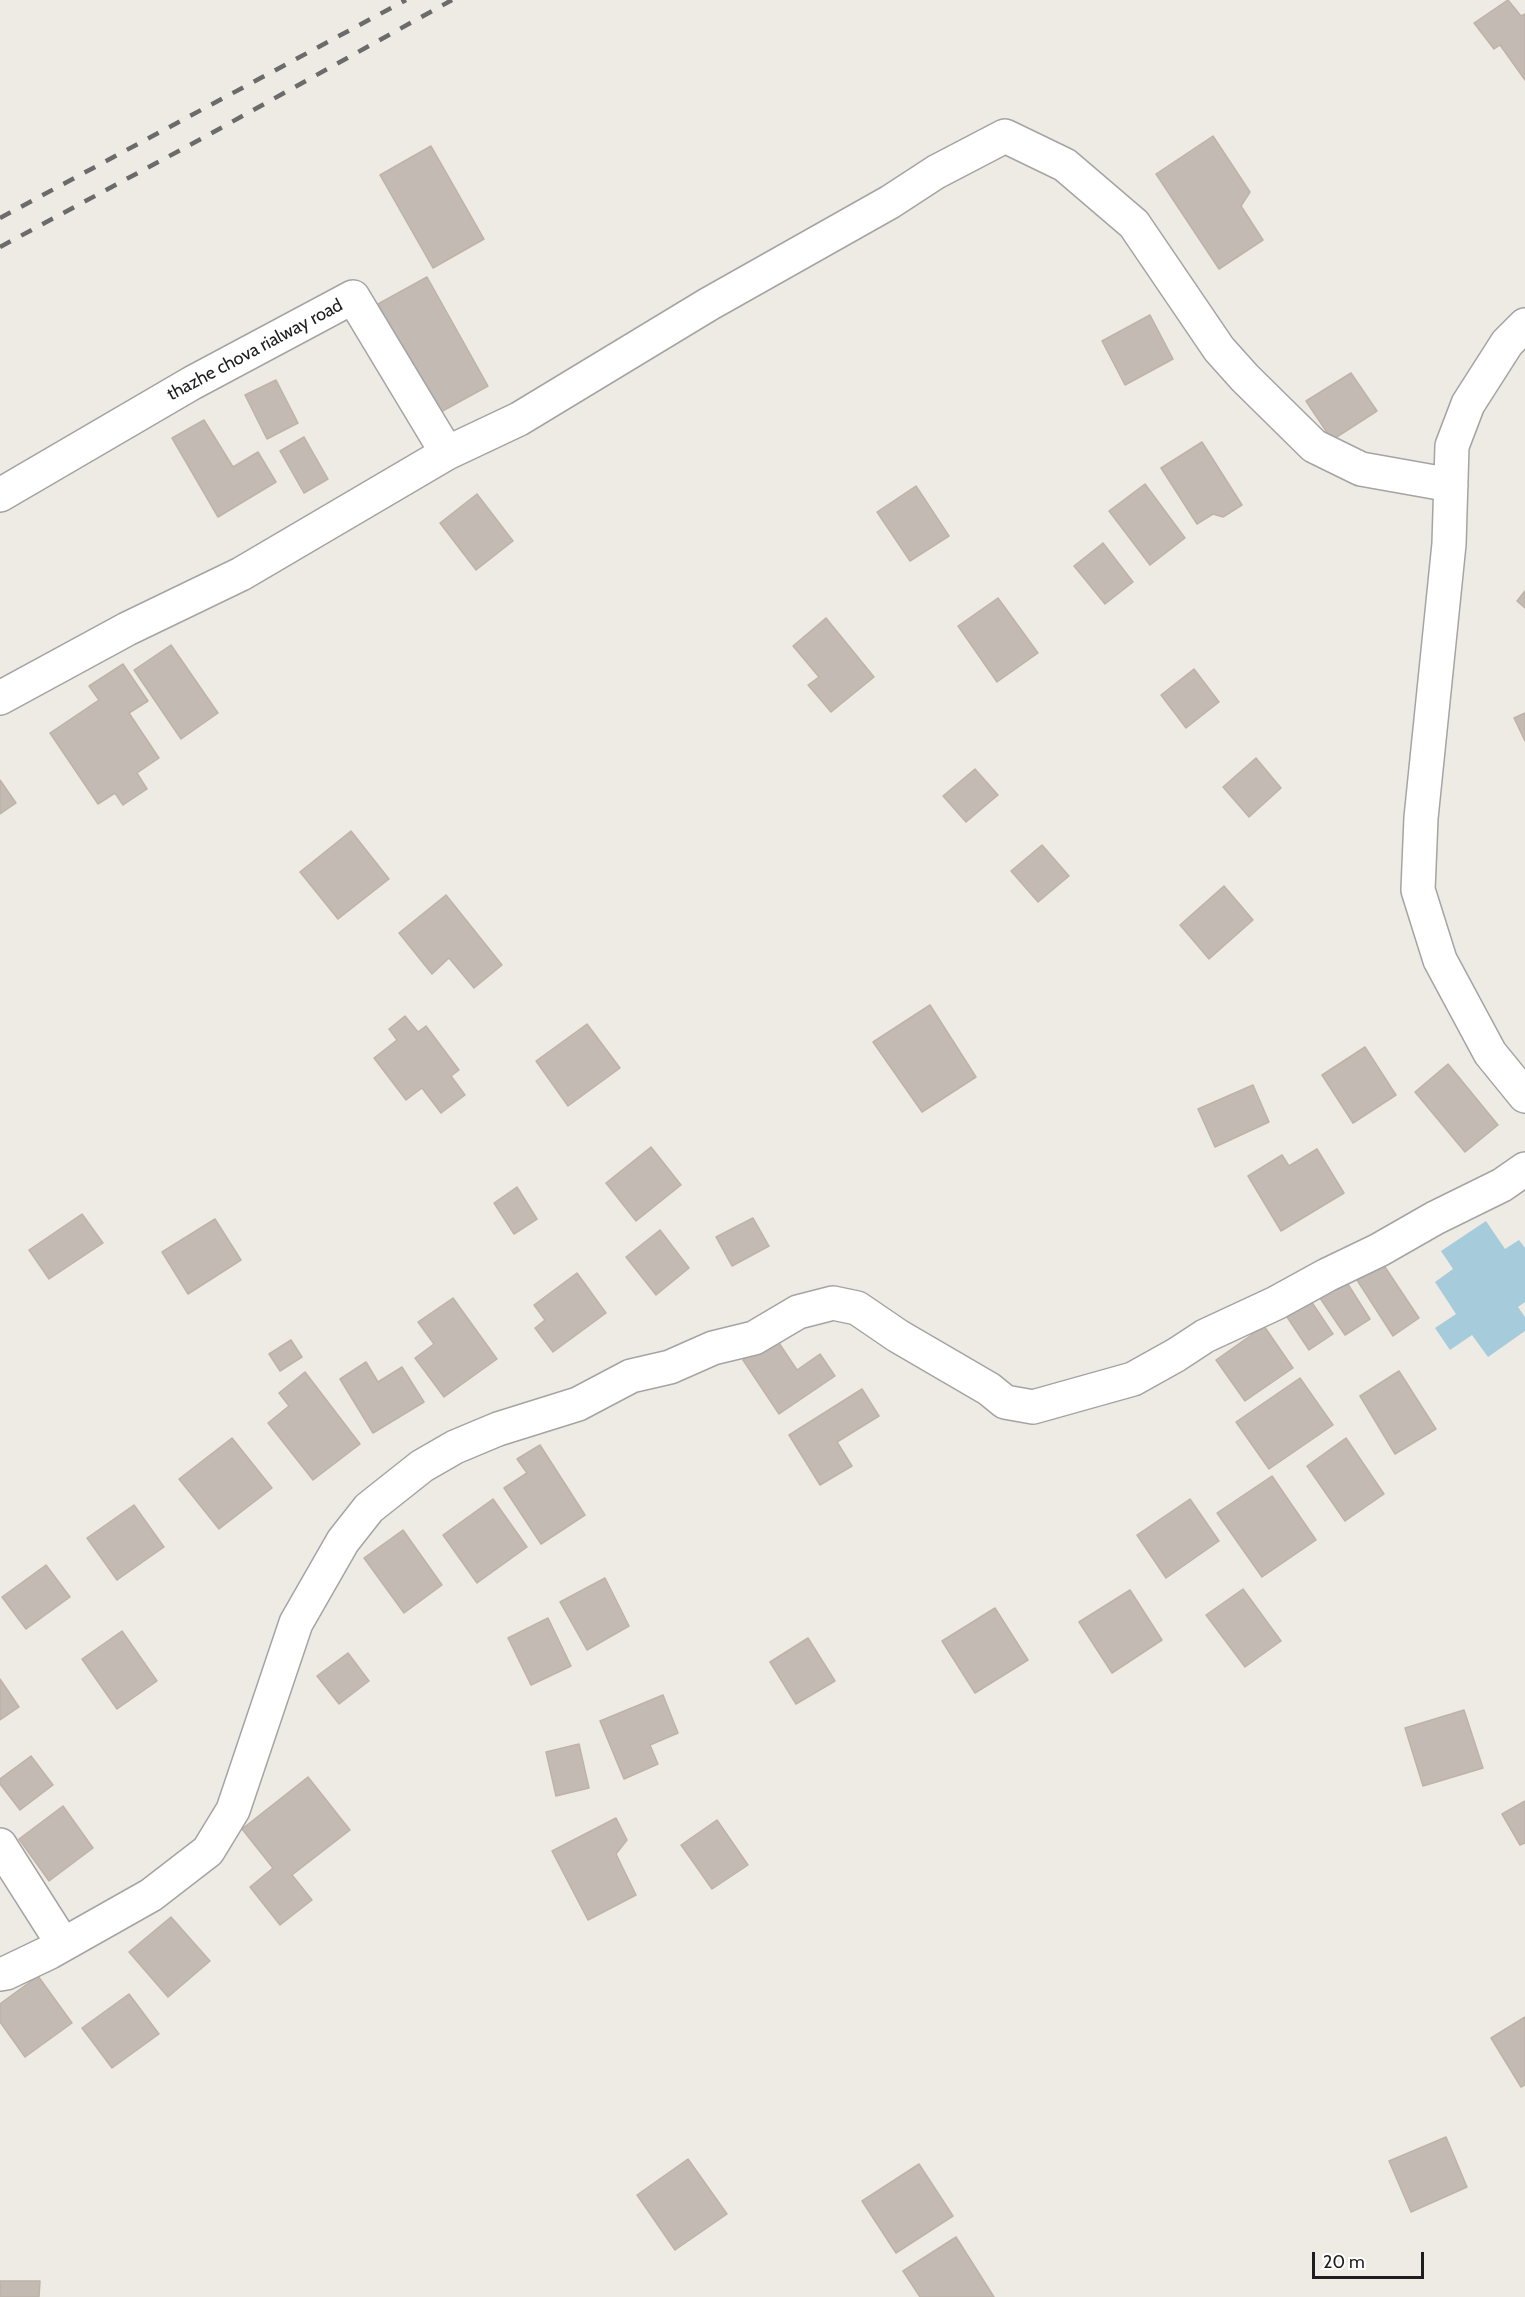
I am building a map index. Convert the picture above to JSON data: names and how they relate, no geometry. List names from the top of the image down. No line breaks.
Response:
{"streets":{"street":["thazhe chova rialway road"]},"scale_bar":"20 m"}
